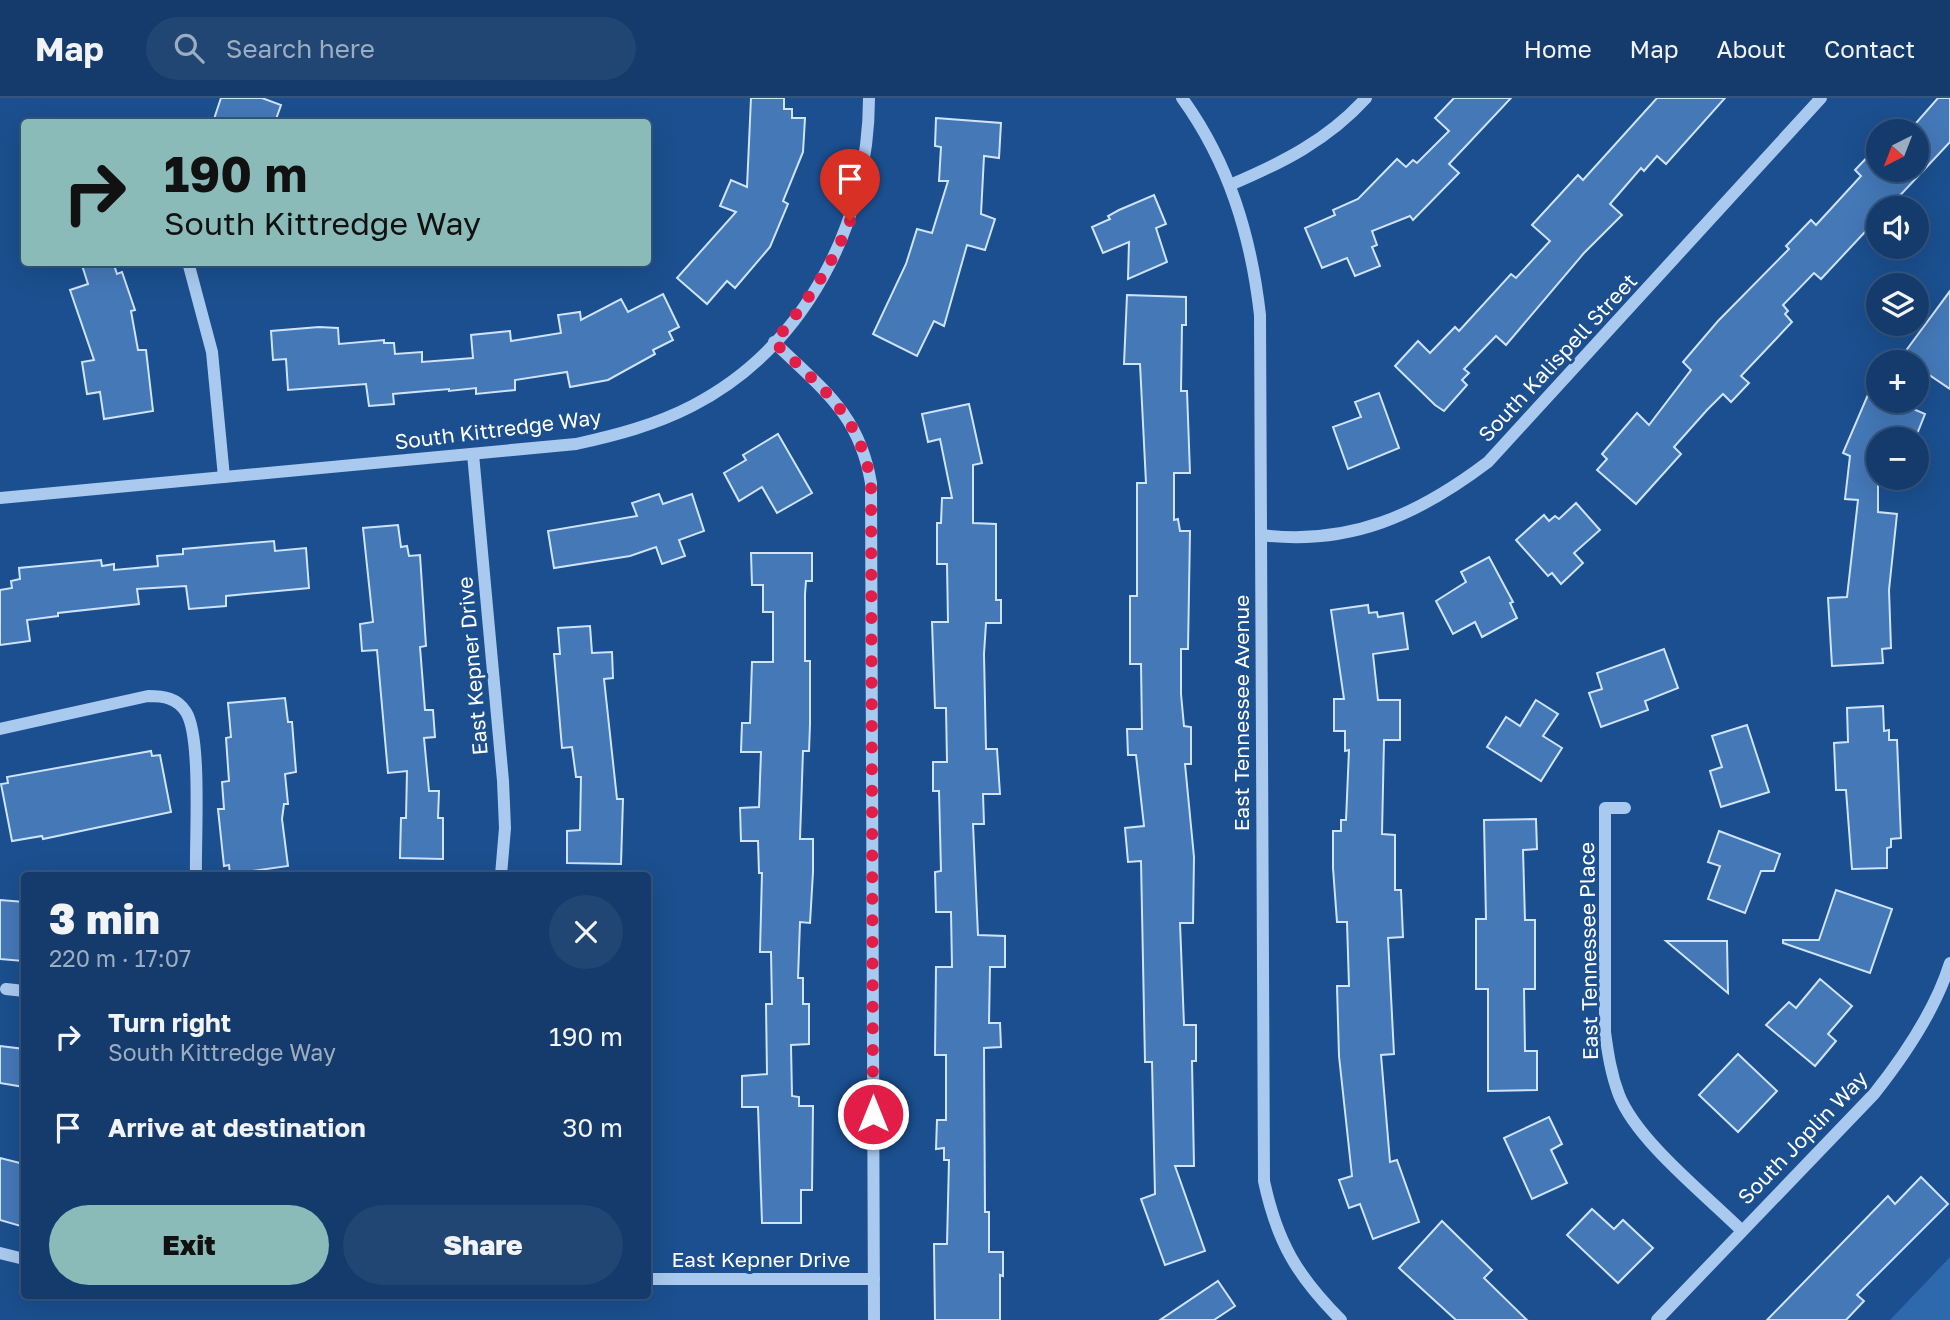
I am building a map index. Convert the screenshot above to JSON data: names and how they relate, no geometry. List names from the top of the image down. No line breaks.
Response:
{"streets":{"street":["South Kalispell Street","South Kittredge Way","East Kepner Drive","East Tennessee Avenue","East Tennessee Place","South Joplin Way"]},"crossings":[["South Kalispell Street","East Tennessee Avenue"],["South Kittredge Way","East Kepner Drive"],["East Tennessee Place","South Joplin Way"]],"north":"bottom left","page":{"header":"Map","search":"Search here","nav":["Home","Map","About","Contact"],"map_buttons":["+","−"],"turn":["190 m","South Kittredge Way"],"heading":["3 min","220 m · 17:07"],"list":[{"name":"Turn right","note":"South Kittredge Way","value":"190 m"},{"name":"Arrive at destination","value":"30 m"}],"buttons":["Exit","Share"]}}
